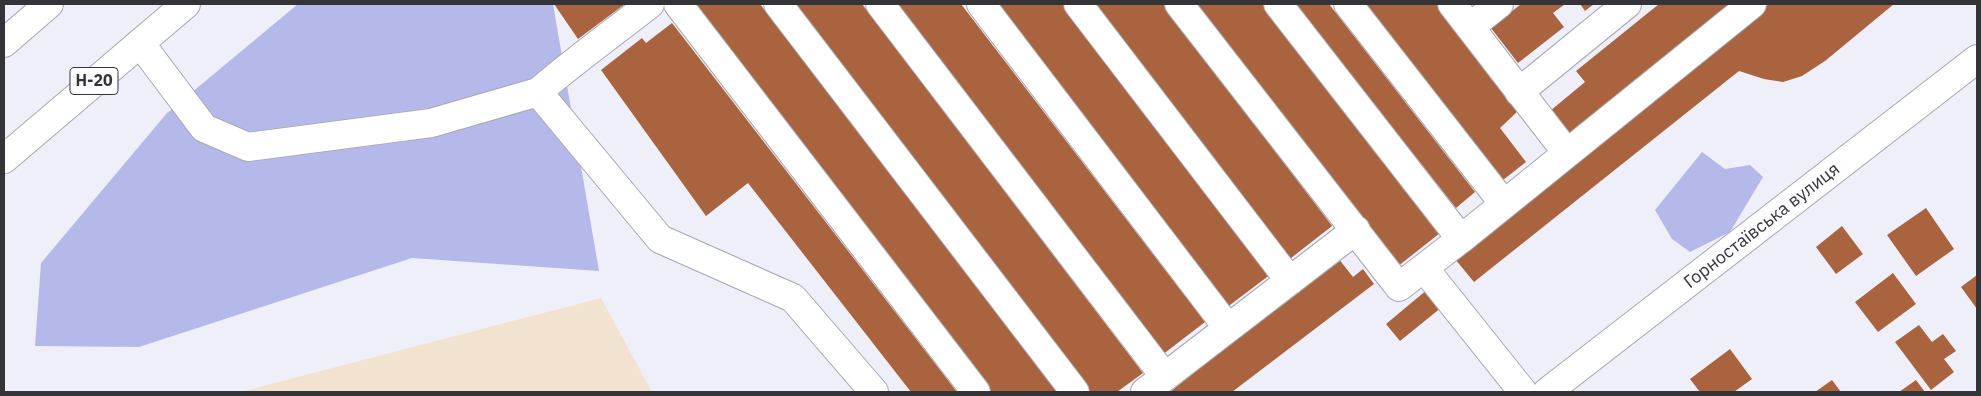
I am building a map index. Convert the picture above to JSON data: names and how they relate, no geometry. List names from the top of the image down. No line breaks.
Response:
{"streets":{"main road":["Н-20","Горностаївська вулиця"]}}
